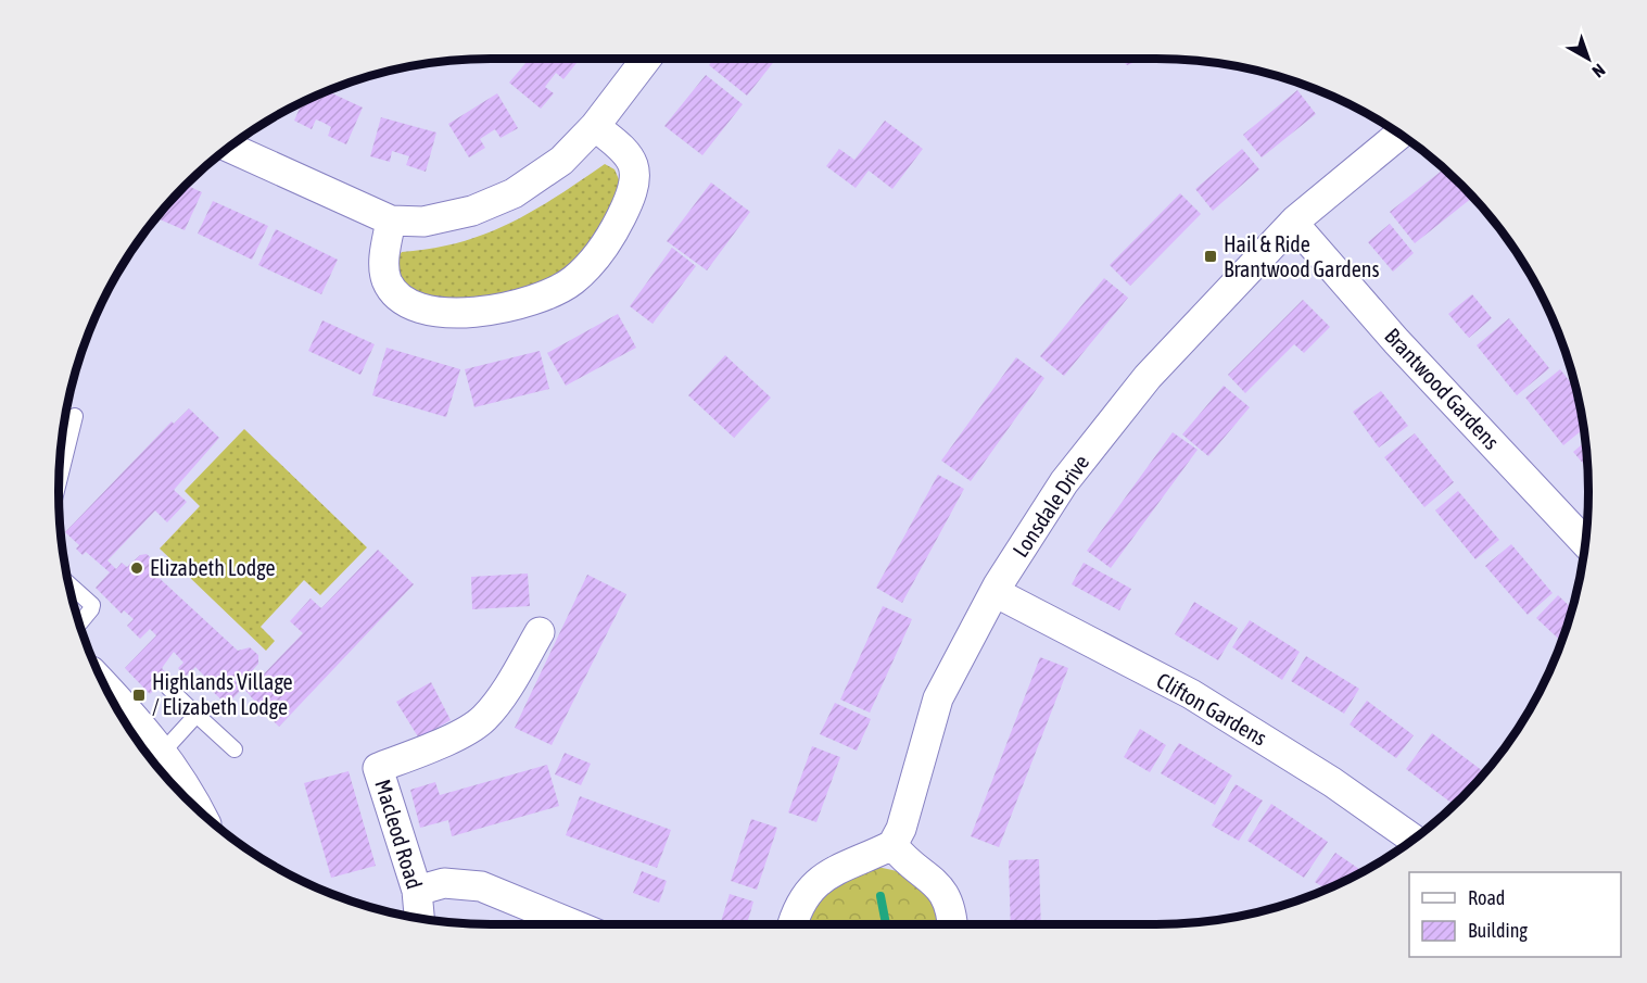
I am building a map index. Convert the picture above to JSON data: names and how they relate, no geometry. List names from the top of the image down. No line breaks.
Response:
{"streets":{"street":["Brantwood Gardens","Lonsdale Drive","Clifton Gardens","Macleod Road"]},"crossings":[["Brantwood Gardens","Lonsdale Drive"],["Lonsdale Drive","Clifton Gardens"]],"places":{"transit":["Hail & Ride Brantwood Gardens","Highlands Village / Elizabeth Lodge"],"other":["Elizabeth Lodge"]},"legend":["Road","Building"],"north":"bottom right"}
